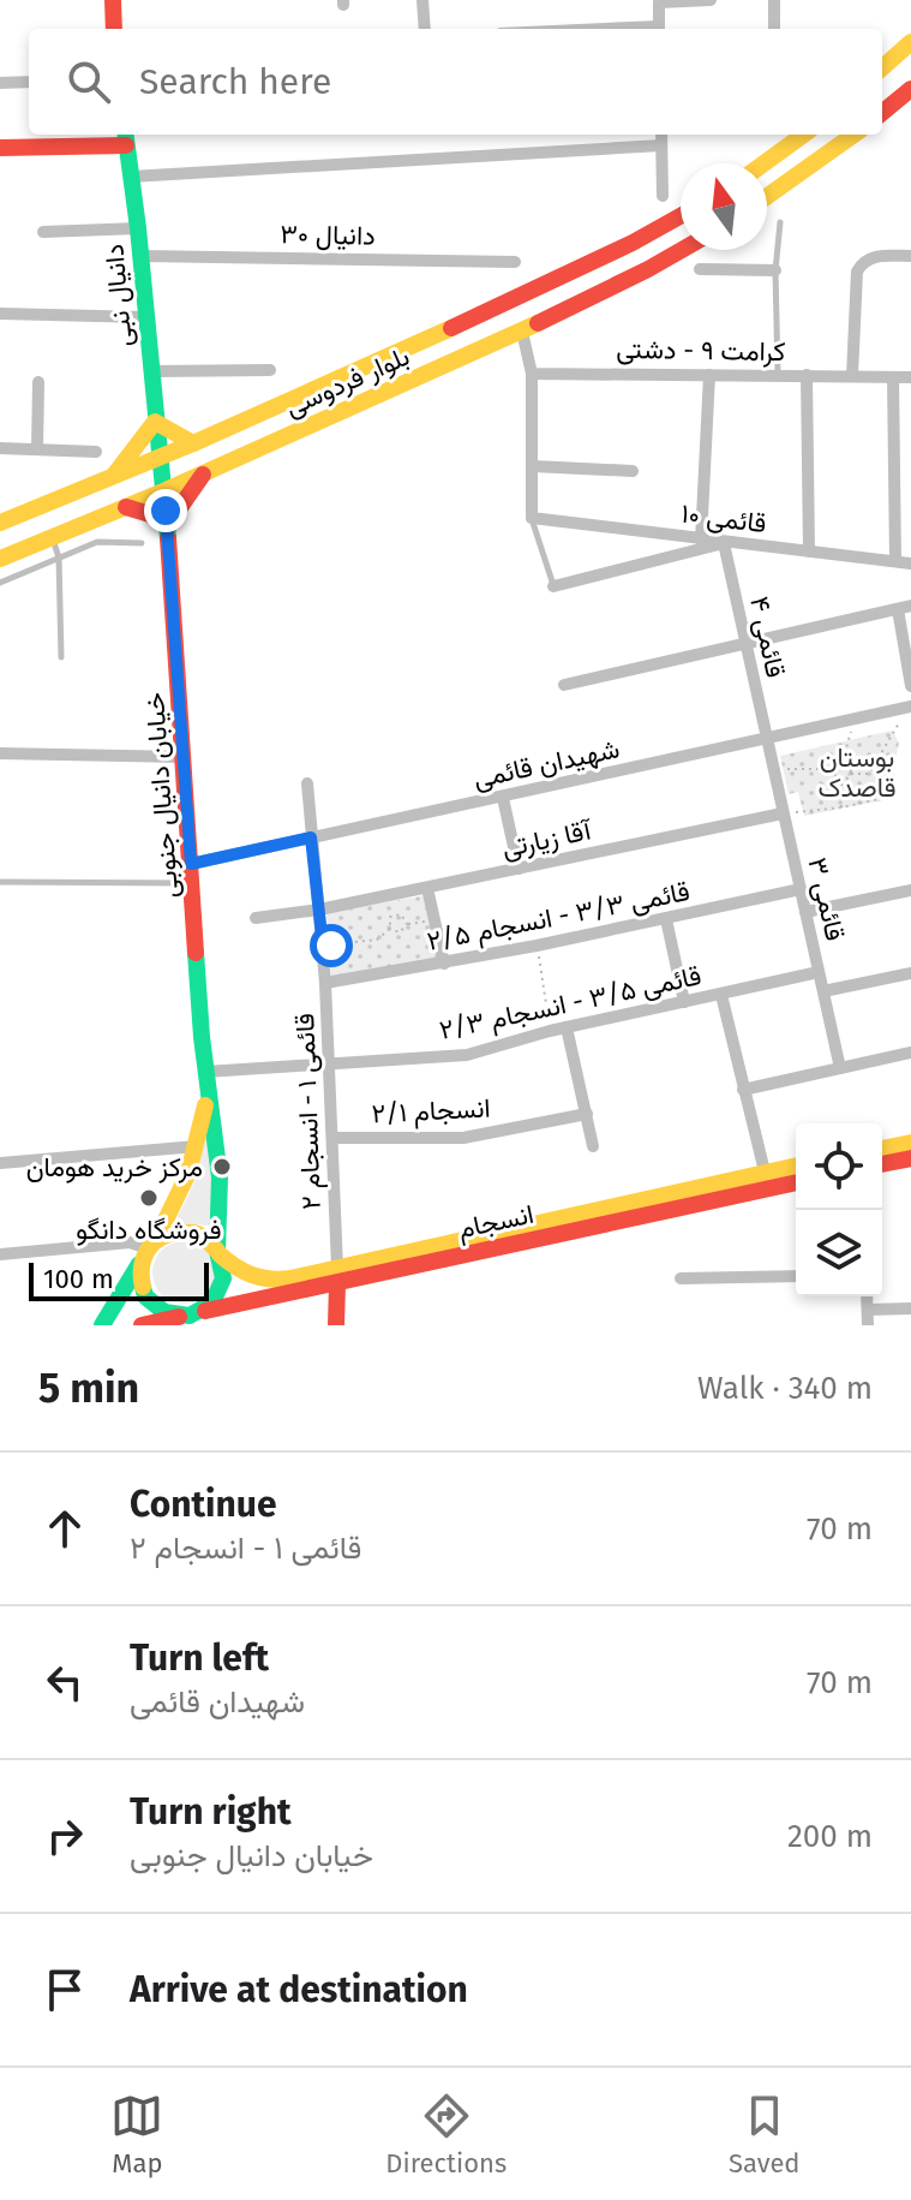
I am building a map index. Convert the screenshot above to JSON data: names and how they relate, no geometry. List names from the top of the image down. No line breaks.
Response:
{"streets":{"main road":["دانیال نبی","بلوار فردوسی","خیابان دانیال جنوبی","انسجام"],"street":["دانیال ۳۰","کرامت ۹ - دشتی","قائمی ۱۰","قائمی ۴","شهیدان قائمی","آقا زیارتی","قائمی ۳","قائمی ۳/۳ - انسجام ۲/۵","قائمی ۳/۵ - انسجام ۲/۳","انسجام ۲/۱","قائمی ۱ - انسجام ۲"]},"crossings":[["دانیال ۳۰","دانیال نبی"],["دانیال نبی","بلوار فردوسی"],["دانیال نبی","خیابان دانیال جنوبی"],["بلوار فردوسی","خیابان دانیال جنوبی"],["قائمی ۱۰","قائمی ۴"],["قائمی ۴","شهیدان قائمی"],["قائمی ۴","قائمی ۳"],["شهیدان قائمی","خیابان دانیال جنوبی"],["شهیدان قائمی","قائمی ۳"],["شهیدان قائمی","قائمی ۱ - انسجام ۲"],["خیابان دانیال جنوبی","قائمی ۳/۵ - انسجام ۲/۳"],["خیابان دانیال جنوبی","انسجام"],["آقا زیارتی","قائمی ۳"],["آقا زیارتی","قائمی ۱ - انسجام ۲"],["قائمی ۳","قائمی ۳/۳ - انسجام ۲/۵"],["قائمی ۳","قائمی ۳/۵ - انسجام ۲/۳"],["قائمی ۳/۳ - انسجام ۲/۵","قائمی ۱ - انسجام ۲"],["قائمی ۳/۵ - انسجام ۲/۳","قائمی ۱ - انسجام ۲"],["انسجام ۲/۱","قائمی ۱ - انسجام ۲"],["قائمی ۱ - انسجام ۲","انسجام"]],"parks":["بوستان قاصدک"],"places":["مرکز خرید هومان","فروشگاه دانگو"],"scale_bar":"100 m","north":"top","page":{"search":"Search here","scale":"100 m","heading":["5 min","Walk · 340 m"],"list":[["Continue","قائمی ۱ - انسجام ۲","70 m"],["Turn left","شهیدان قائمی","70 m"],["Turn right","خیابان دانیال جنوبی","200 m"],"Arrive at destination"],"nav":["Map","Directions","Saved"]}}
